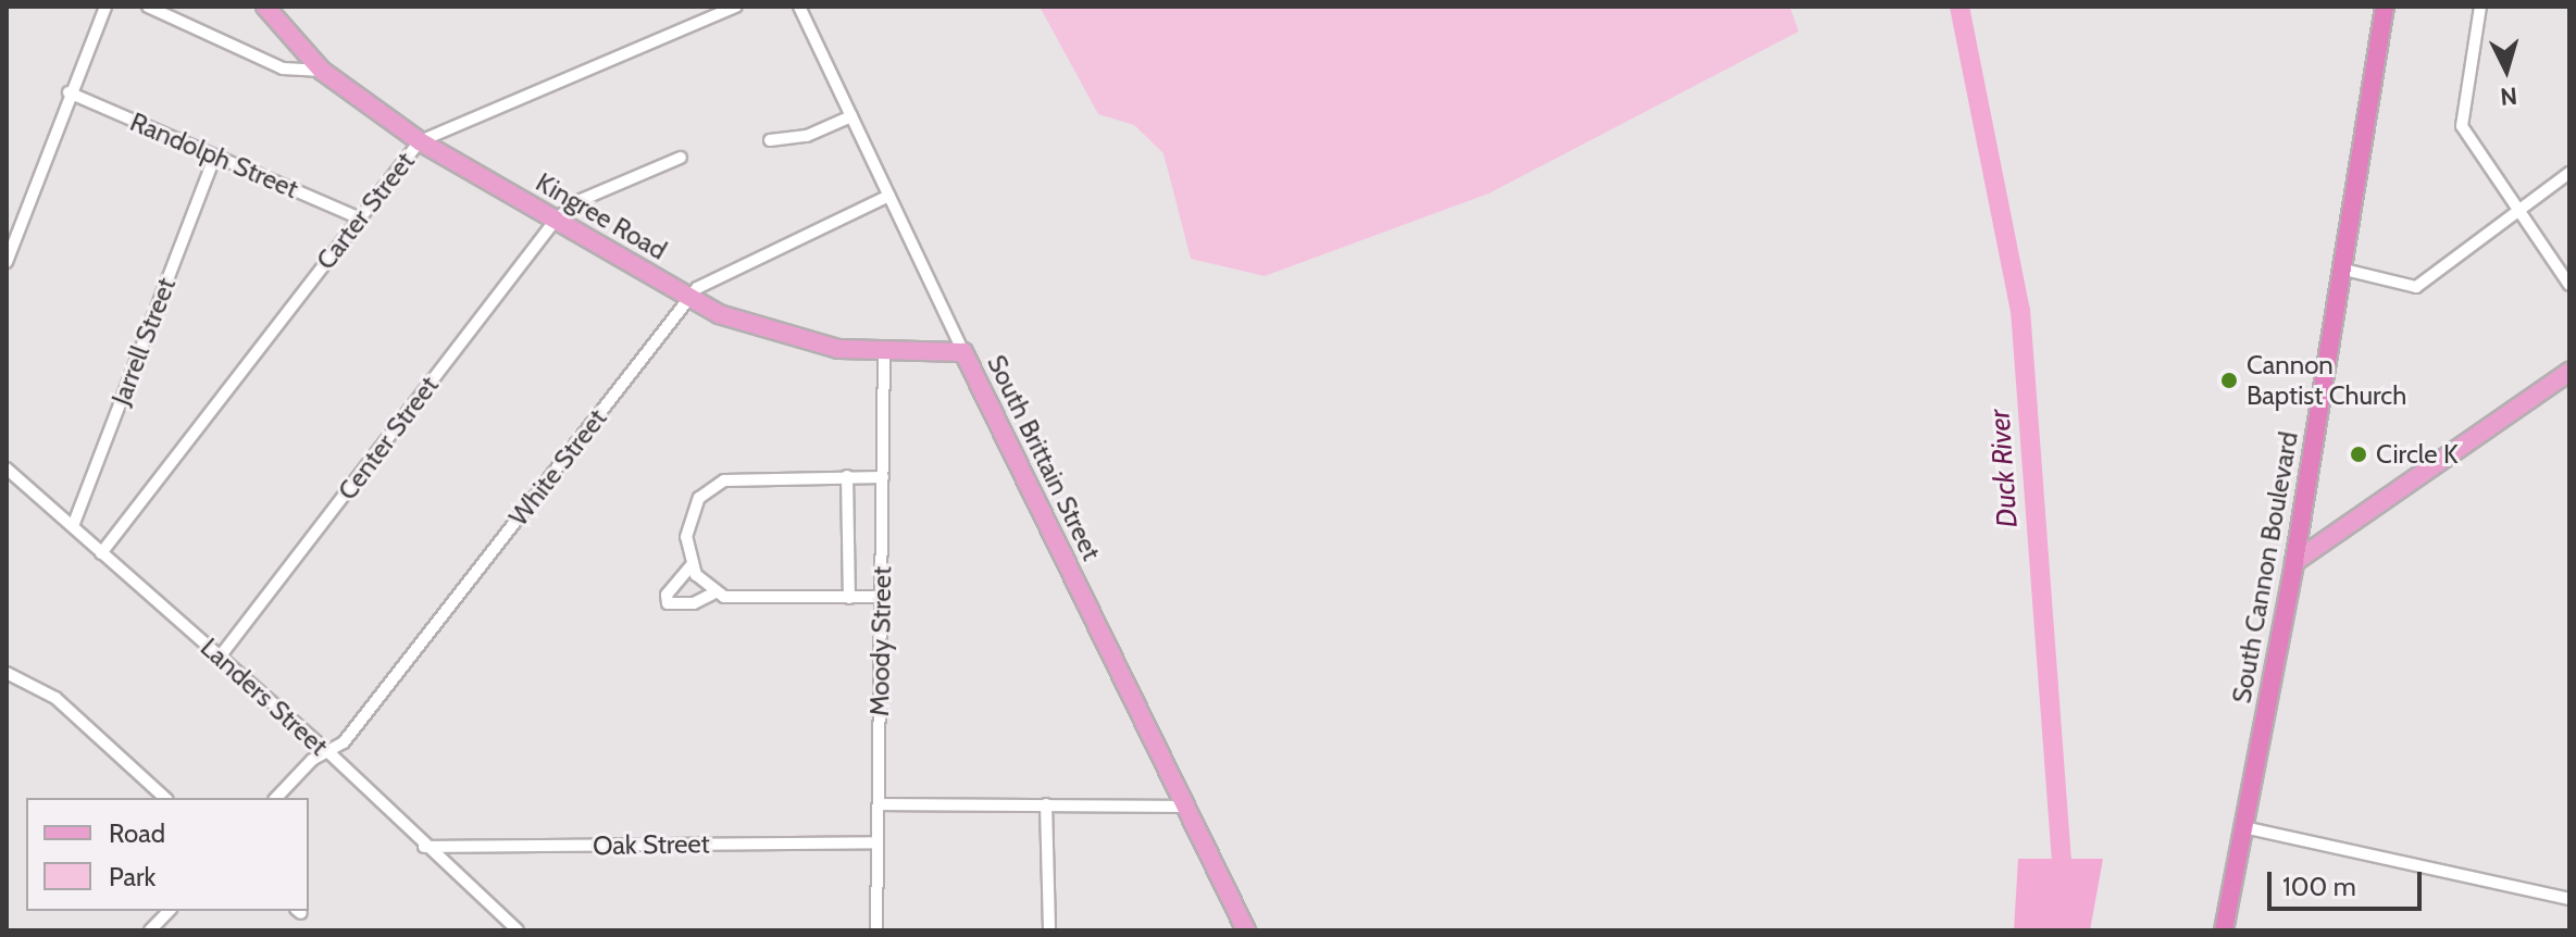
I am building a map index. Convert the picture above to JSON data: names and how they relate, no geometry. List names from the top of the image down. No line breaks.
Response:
{"streets":{"highway":["South Cannon Boulevard"],"main road":["Kingree Road","South Brittain Street"],"street":["Randolph Street","Carter Street","Jarrell Street","Center Street","White Street","Moody Street","Landers Street","Oak Street"]},"crossings":[["Randolph Street","Carter Street"],["Randolph Street","Jarrell Street"],["Carter Street","Kingree Road"],["Carter Street","Landers Street"],["Kingree Road","Center Street"],["Kingree Road","South Brittain Street"],["Kingree Road","White Street"],["Kingree Road","Moody Street"],["Jarrell Street","Landers Street"],["Center Street","Landers Street"],["South Brittain Street","White Street"],["White Street","Landers Street"],["Moody Street","Oak Street"],["Landers Street","Oak Street"]],"water":["Duck River"],"places":["Cannon Baptist Church","Circle K"],"legend":["Road","Park"],"scale_bar":"100 m","north":"bottom"}
